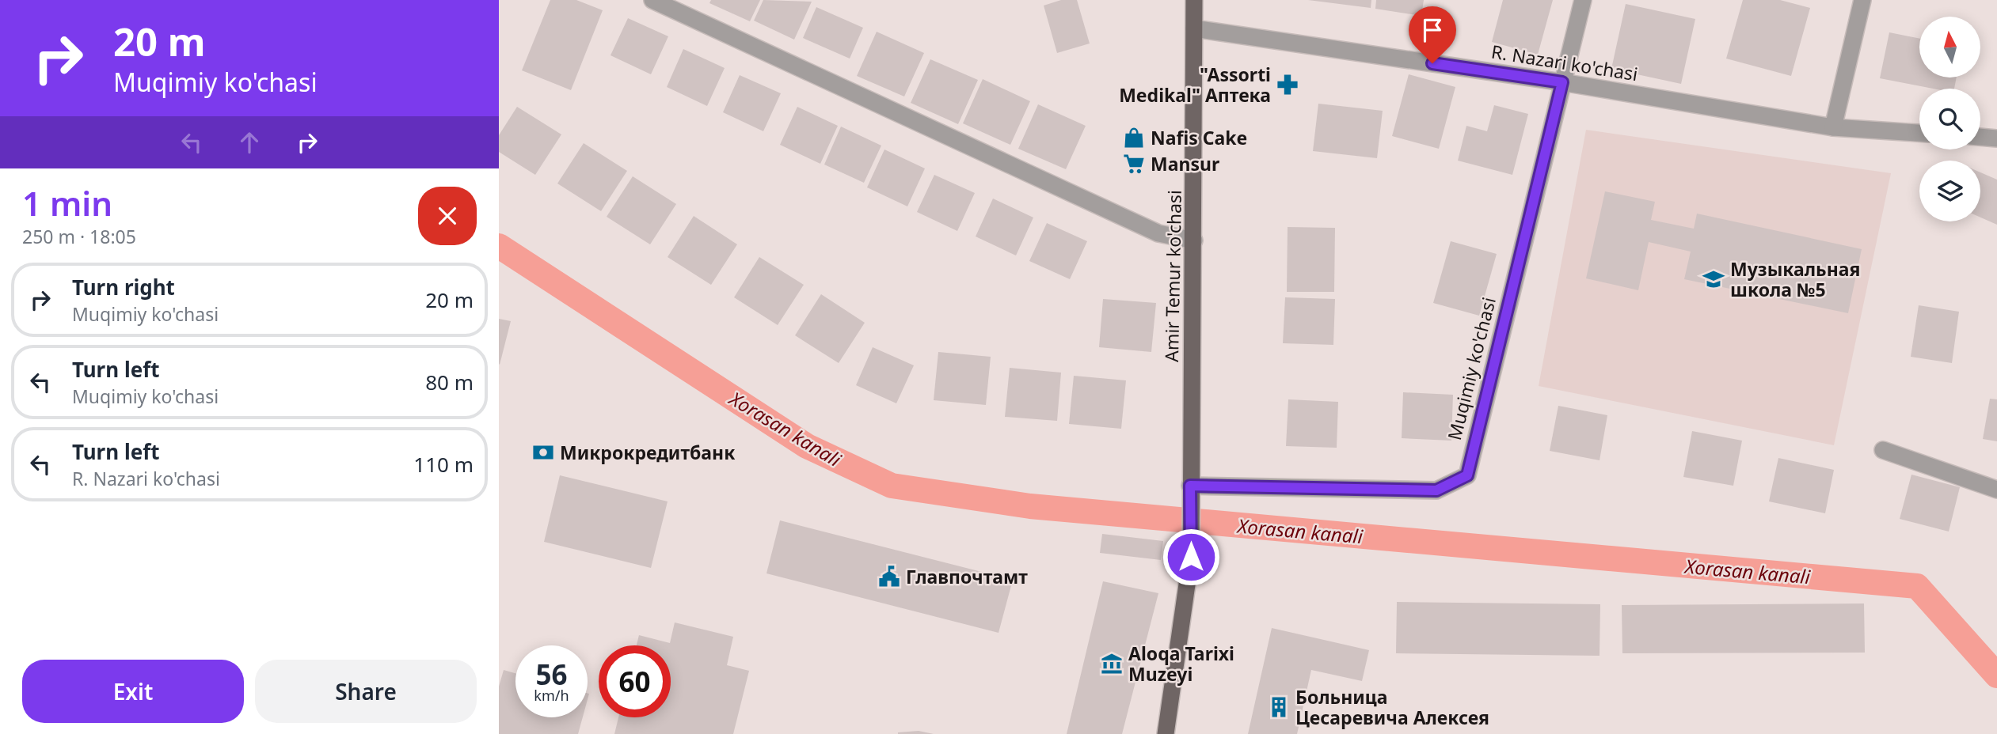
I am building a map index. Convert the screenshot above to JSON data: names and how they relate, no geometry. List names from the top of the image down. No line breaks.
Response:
{"streets":{"main road":["Amir Temur ko'chasi"],"street":["R. Nazari ko'chasi","Muqimiy ko'chasi"]},"crossings":[["R. Nazari ko'chasi","Amir Temur ko'chasi"],["R. Nazari ko'chasi","Muqimiy ko'chasi"],["Amir Temur ko'chasi","Muqimiy ko'chasi"]],"water":["Xorasan kanali"],"places":{"pharmacy":["\"Assorti Medikal\" Аптека"],"shop":["Nafis Cake"],"supermarket":["Mansur"],"school or university":["Музыкальная школа №5"],"bank":["Микрокредитбанк"],"public building":["Главпочтамт"],"museum":["Aloqa Tarixi Muzeyi"],"building":["Больница Цесаревича Алексея"]},"north":"top","page":{"turn":["20 m","Muqimiy ko'chasi"],"heading":["1 min","250 m · 18:05"],"list":[{"name":"Turn right","note":"Muqimiy ko'chasi","value":"20 m"},{"name":"Turn left","note":"Muqimiy ko'chasi","value":"80 m"},{"name":"Turn left","note":"R. Nazari ko'chasi","value":"110 m"}],"speed":"56 km/h","limit":"60","buttons":["Exit","Share"]}}
